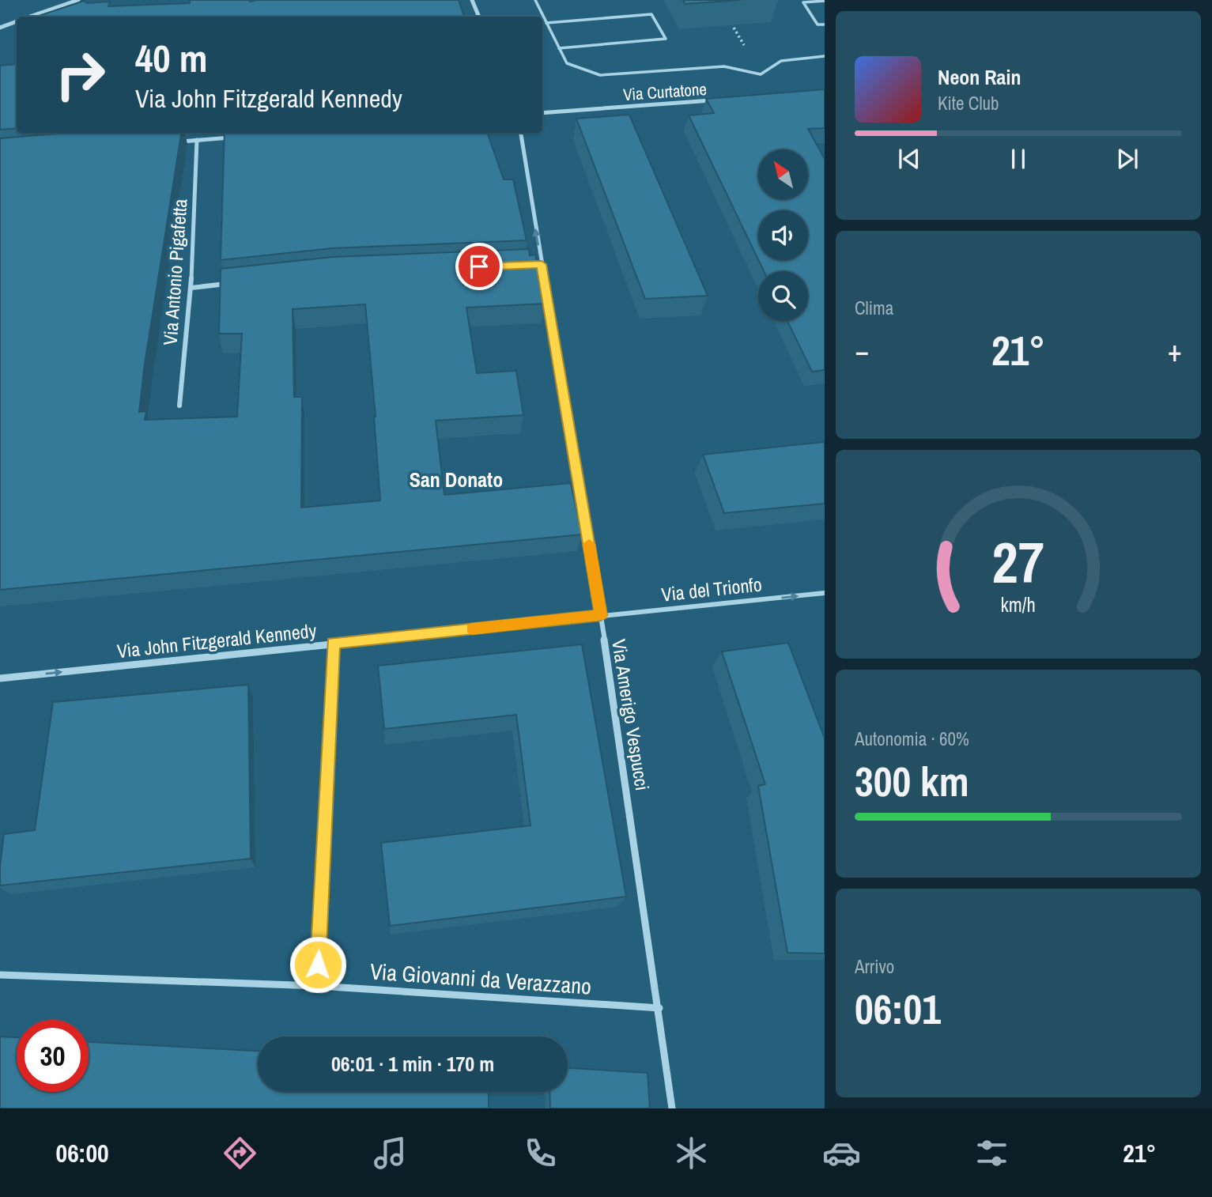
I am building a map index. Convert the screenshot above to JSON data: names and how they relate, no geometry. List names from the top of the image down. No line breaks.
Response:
{"streets":{"street":["Via Curtatone","Via Antonio Pigafetta","Via del Trionfo","Via John Fitzgerald Kennedy","Via Amerigo Vespucci","Via Giovanni da Verazzano"]},"crossings":[["Via del Trionfo","Via John Fitzgerald Kennedy"],["Via del Trionfo","Via Amerigo Vespucci"],["Via John Fitzgerald Kennedy","Via Amerigo Vespucci"],["Via Amerigo Vespucci","Via Giovanni da Verazzano"]],"one_way":["Via del Trionfo","Via John Fitzgerald Kennedy"],"districts":["San Donato"],"north":"top left","page":{"turn":["40 m","Via John Fitzgerald Kennedy"],"song":["Neon Rain","Kite Club"],"tile":["Clima",["Autonomia · 60%","300 km"],["Arrivo","06:01"]],"heat":["−","21°","+"],"limit":"30","trip":"06:01 · 1 min · 170 m","tabs":["06:00","21°"],"gauge":["27","km/h"]}}
